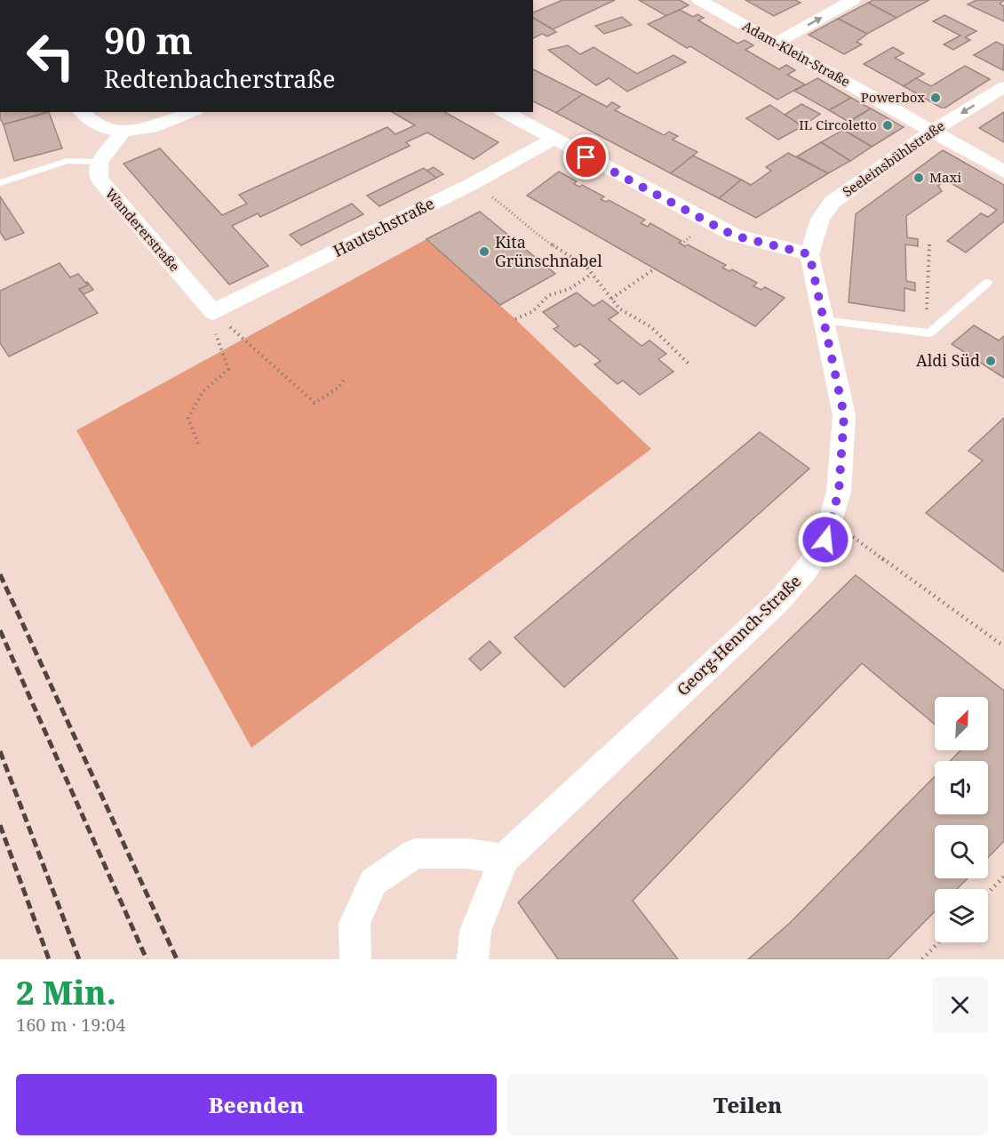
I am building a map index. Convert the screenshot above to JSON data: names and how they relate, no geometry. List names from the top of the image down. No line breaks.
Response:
{"streets":{"street":["Adam-Klein-Straße","Seeleinsbühlstraße","Hautschstraße","Wandererstraße","Georg-Hennch-Straße"]},"crossings":[["Adam-Klein-Straße","Seeleinsbühlstraße"],["Seeleinsbühlstraße","Georg-Hennch-Straße"],["Hautschstraße","Wandererstraße"]],"places":["Powerbox","IL Circoletto","Maxi","Kita Grünschnabel","Aldi Süd"],"north":"top right","page":{"turn":["90 m","Redtenbacherstraße"],"heading":["2 Min.","160 m · 19:04"],"buttons":["Beenden","Teilen"]}}
